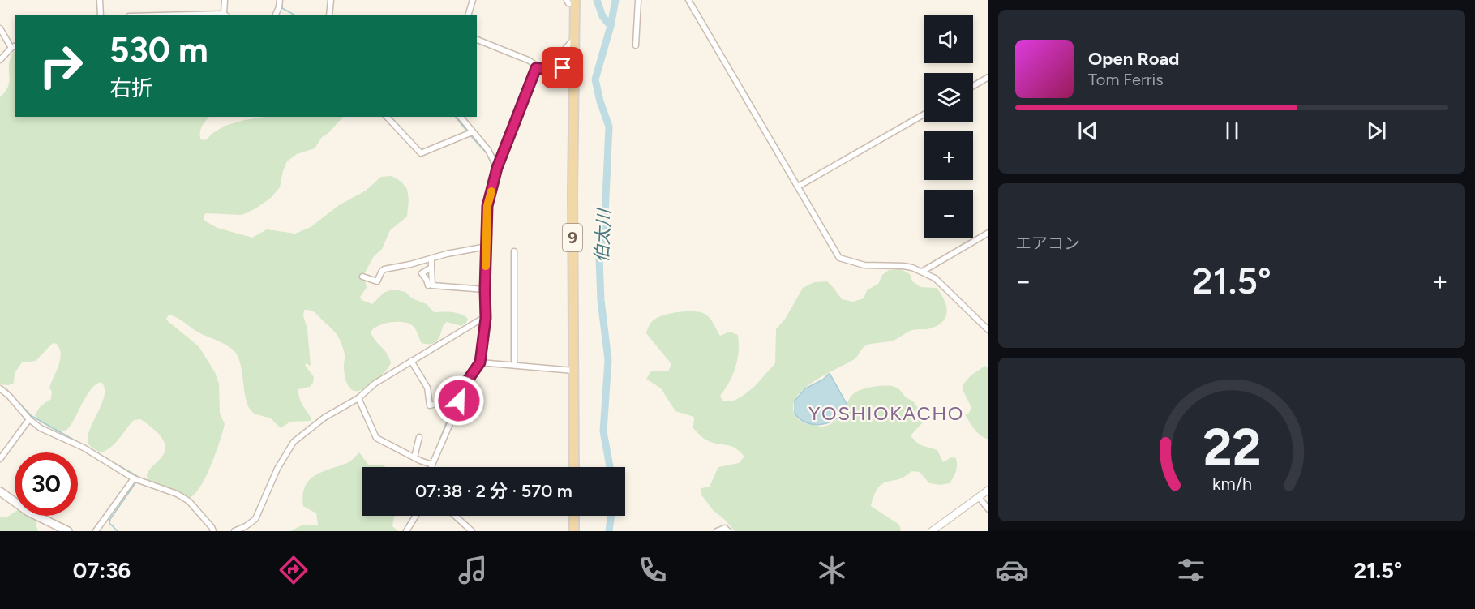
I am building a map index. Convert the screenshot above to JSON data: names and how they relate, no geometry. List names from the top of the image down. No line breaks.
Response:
{"streets":{"main road":["9"]},"districts":["YOSHIOKACHO"],"water":["伯太川"],"page":{"map_buttons":["+","−"],"turn":["530 m","右折"],"song":["Open Road","Tom Ferris"],"tile":"エアコン","heat":["−","21.5°","+"],"limit":"30","trip":"07:38 · 2 分 · 570 m","tabs":["07:36","21.5°"],"gauge":["22","km/h"]}}
